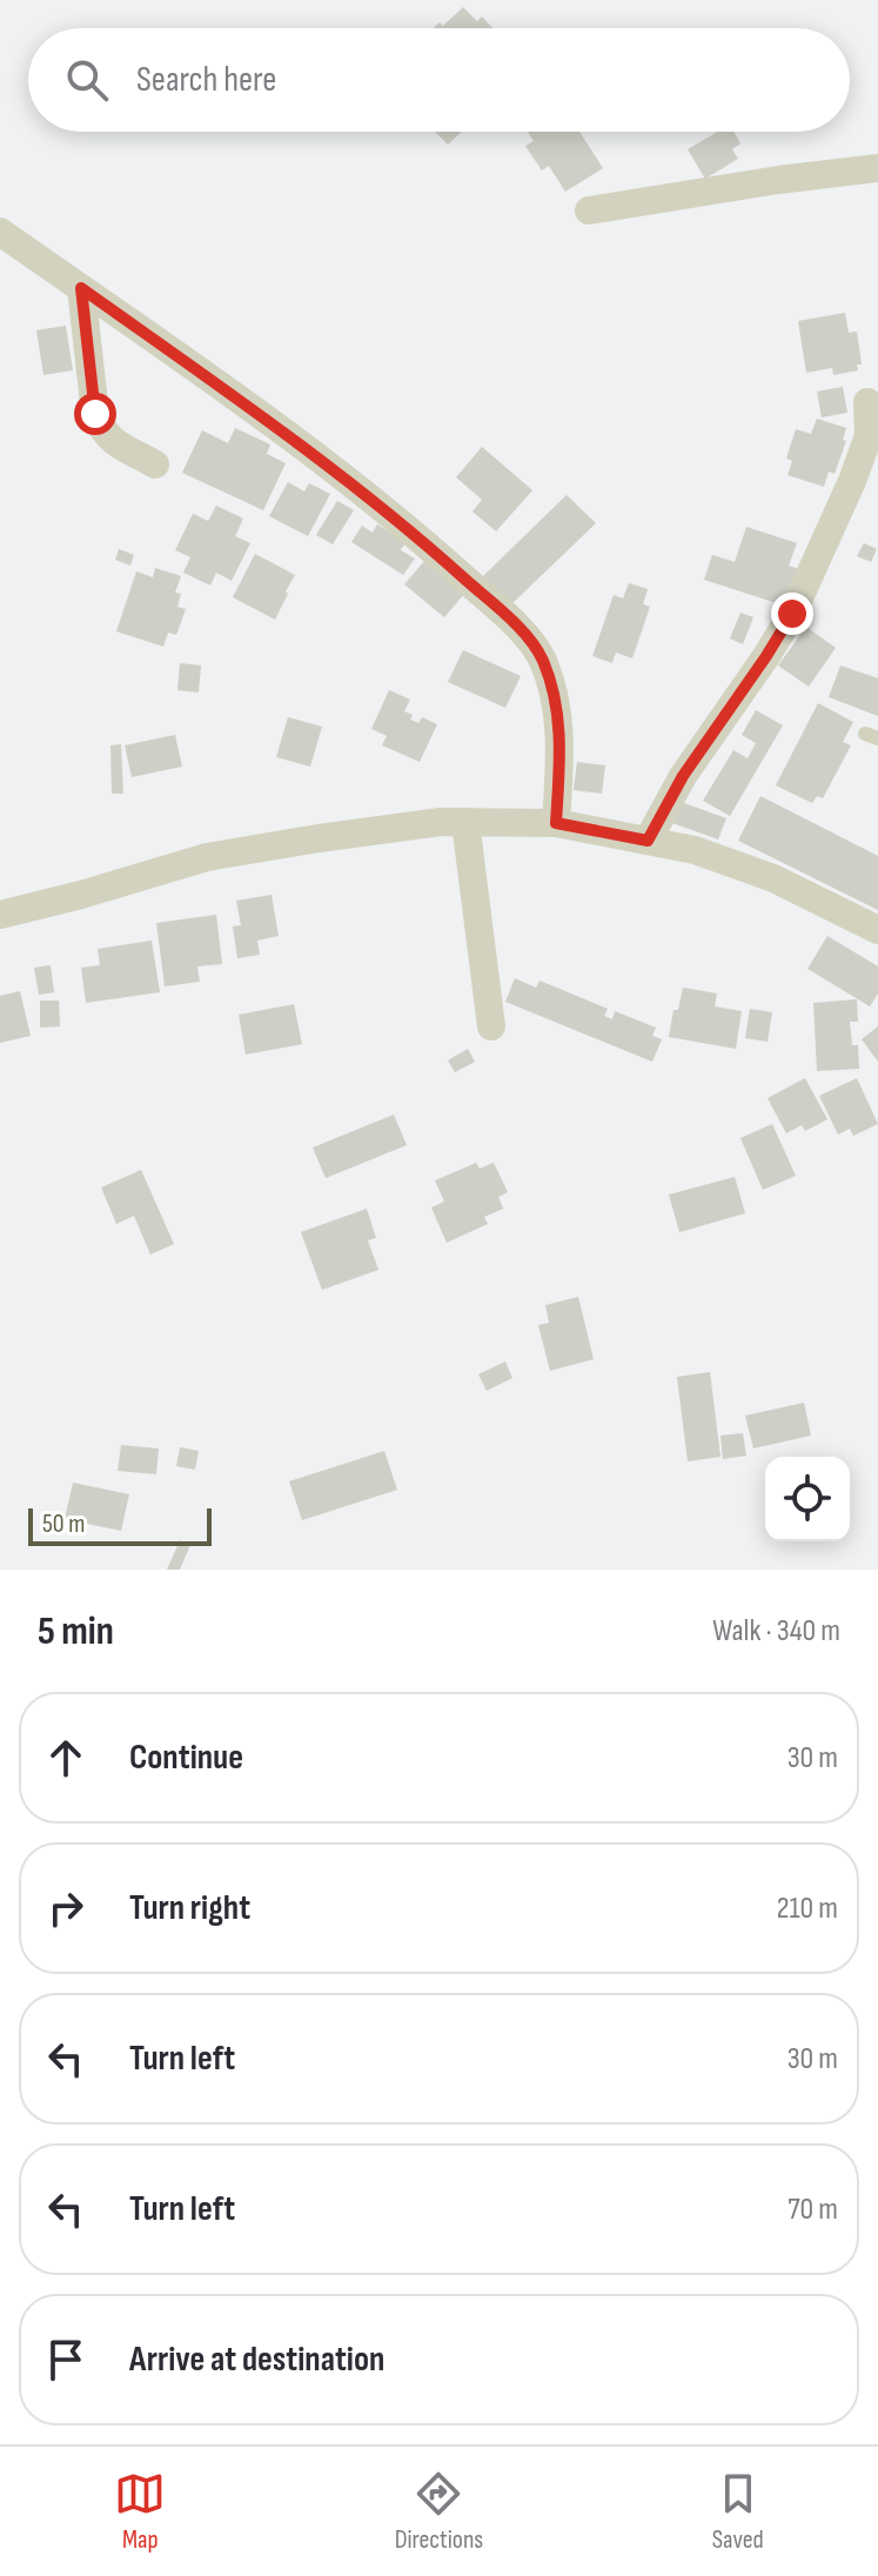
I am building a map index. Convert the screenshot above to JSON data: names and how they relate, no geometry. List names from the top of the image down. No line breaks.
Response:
{"scale_bar":"50 m","page":{"search":"Search here","scale":"50 m","heading":["5 min","Walk · 340 m"],"list":[["Continue","30 m"],["Turn right","210 m"],["Turn left","30 m"],["Turn left","70 m"],"Arrive at destination"],"nav":["Map","Directions","Saved"]}}
